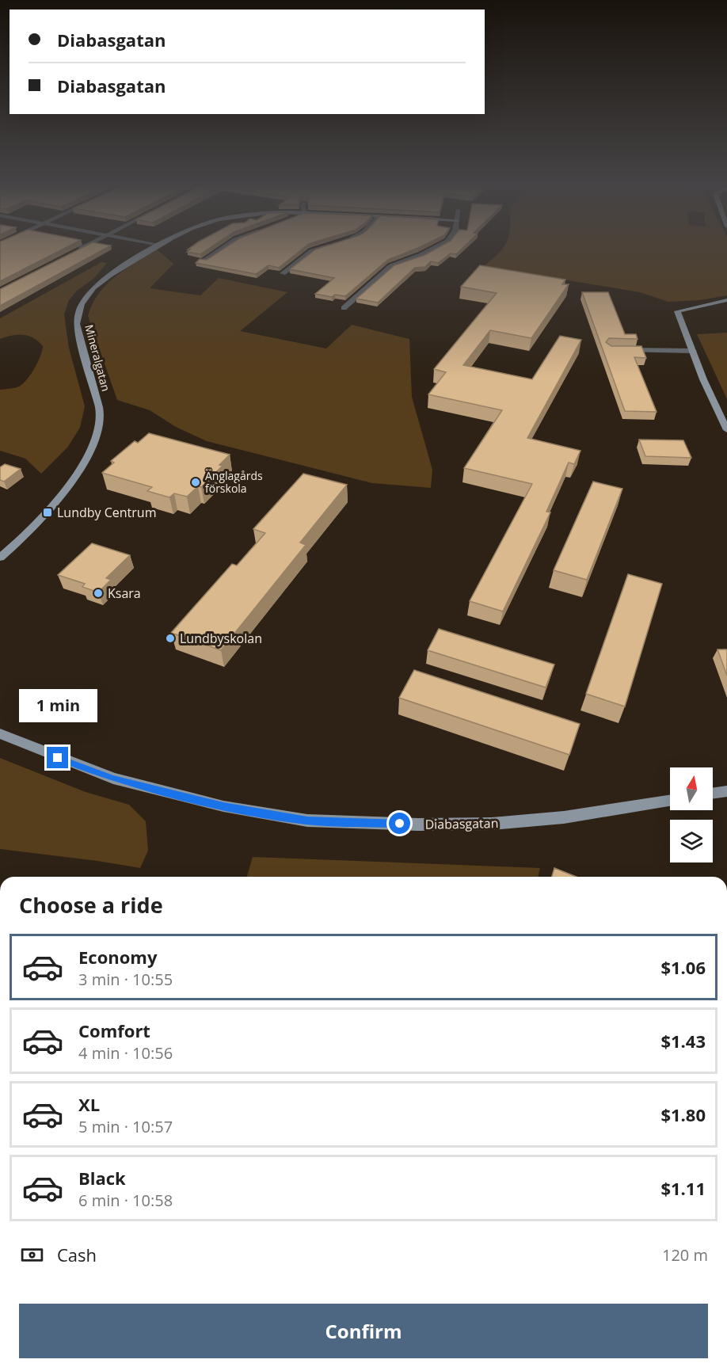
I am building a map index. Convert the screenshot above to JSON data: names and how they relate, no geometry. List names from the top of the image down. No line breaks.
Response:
{"streets":{"street":["Mineralgatan","Diabasgatan"]},"places":{"other":["Änglagårds förskola","Ksara","Lundbyskolan"],"transit":["Lundby Centrum"]},"north":"top","page":{"banner":["Diabasgatan","Diabasgatan"],"bubble":"1 min","heading":"Choose a ride","list":[{"name":"Economy","note":"3 min · 10:55","value":"$1.06"},{"name":"Comfort","note":"4 min · 10:56","value":"$1.43"},{"name":"XL","note":"5 min · 10:57","value":"$1.80"},{"name":"Black","note":"6 min · 10:58","value":"$1.11"}],"pay":["Cash","120 m"],"buttons":"Confirm"}}
